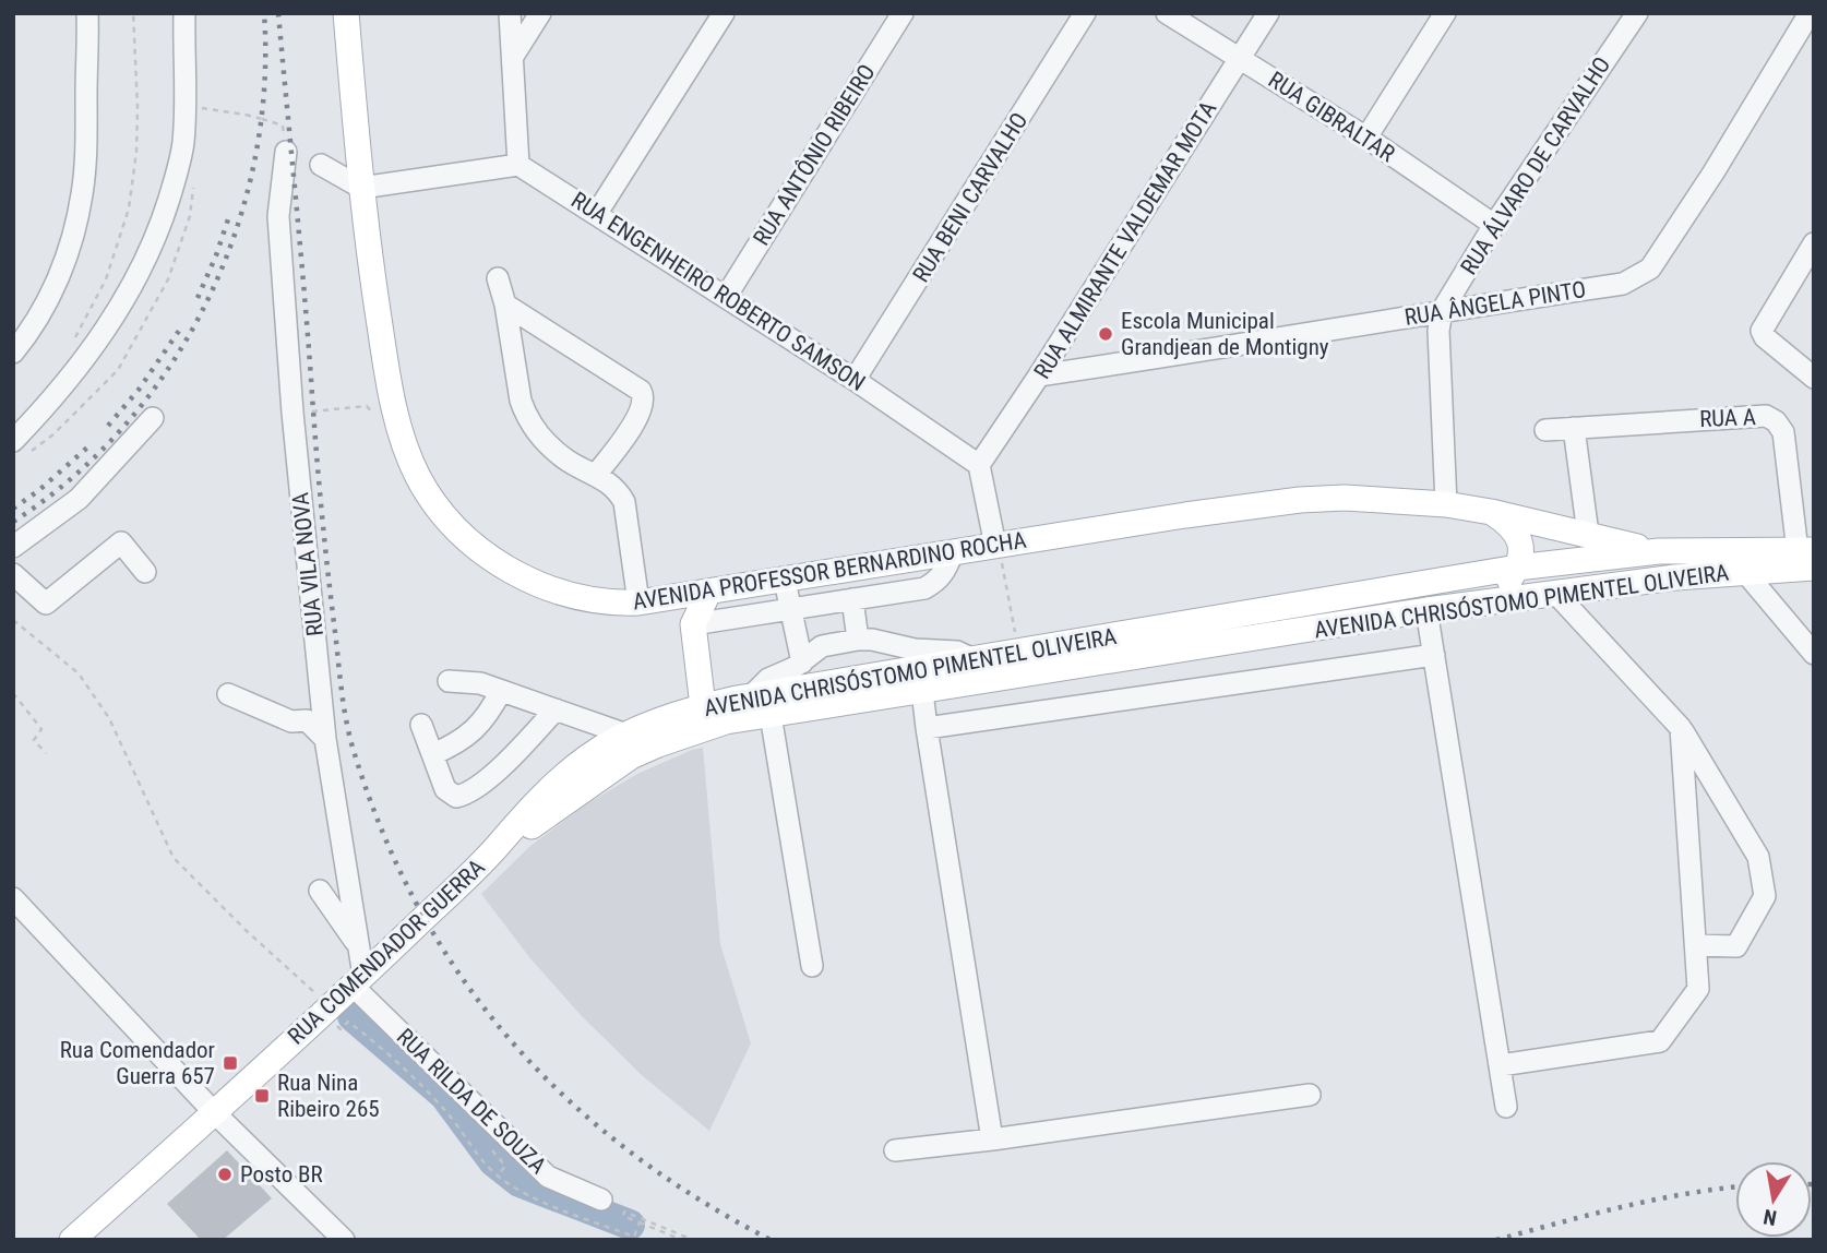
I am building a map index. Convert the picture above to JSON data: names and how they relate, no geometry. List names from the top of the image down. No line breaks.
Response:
{"streets":{"main road":["AVENIDA PROFESSOR BERNARDINO ROCHA","AVENIDA CHRISÓSTOMO PIMENTEL OLIVEIRA","RUA COMENDADOR GUERRA"],"street":["RUA GIBRALTAR","RUA ANTÔNIO RIBEIRO","RUA ÁLVARO DE CARVALHO","RUA BENI CARVALHO","RUA ALMIRANTE VALDEMAR MOTA","RUA ENGENHEIRO ROBERTO SAMSON","RUA ÂNGELA PINTO","RUA A","RUA VILA NOVA","RUA RILDA DE SOUZA"]},"crossings":[["RUA GIBRALTAR","RUA ÁLVARO DE CARVALHO"],["RUA GIBRALTAR","RUA ALMIRANTE VALDEMAR MOTA"],["RUA ANTÔNIO RIBEIRO","RUA ENGENHEIRO ROBERTO SAMSON"],["RUA ÁLVARO DE CARVALHO","RUA ÂNGELA PINTO"],["RUA ÁLVARO DE CARVALHO","AVENIDA PROFESSOR BERNARDINO ROCHA"],["RUA BENI CARVALHO","RUA ENGENHEIRO ROBERTO SAMSON"],["RUA ALMIRANTE VALDEMAR MOTA","RUA ENGENHEIRO ROBERTO SAMSON"],["RUA ALMIRANTE VALDEMAR MOTA","RUA ÂNGELA PINTO"],["RUA A","AVENIDA CHRISÓSTOMO PIMENTEL OLIVEIRA"],["RUA VILA NOVA","RUA COMENDADOR GUERRA"],["RUA VILA NOVA","RUA RILDA DE SOUZA"],["AVENIDA PROFESSOR BERNARDINO ROCHA","AVENIDA CHRISÓSTOMO PIMENTEL OLIVEIRA"],["AVENIDA CHRISÓSTOMO PIMENTEL OLIVEIRA","RUA COMENDADOR GUERRA"],["RUA COMENDADOR GUERRA","RUA RILDA DE SOUZA"]],"places":{"other":["Escola Municipal Grandjean de Montigny","Posto BR"],"transit":["Rua Comendador Guerra 657","Rua Nina Ribeiro 265"]},"north":"bottom"}
